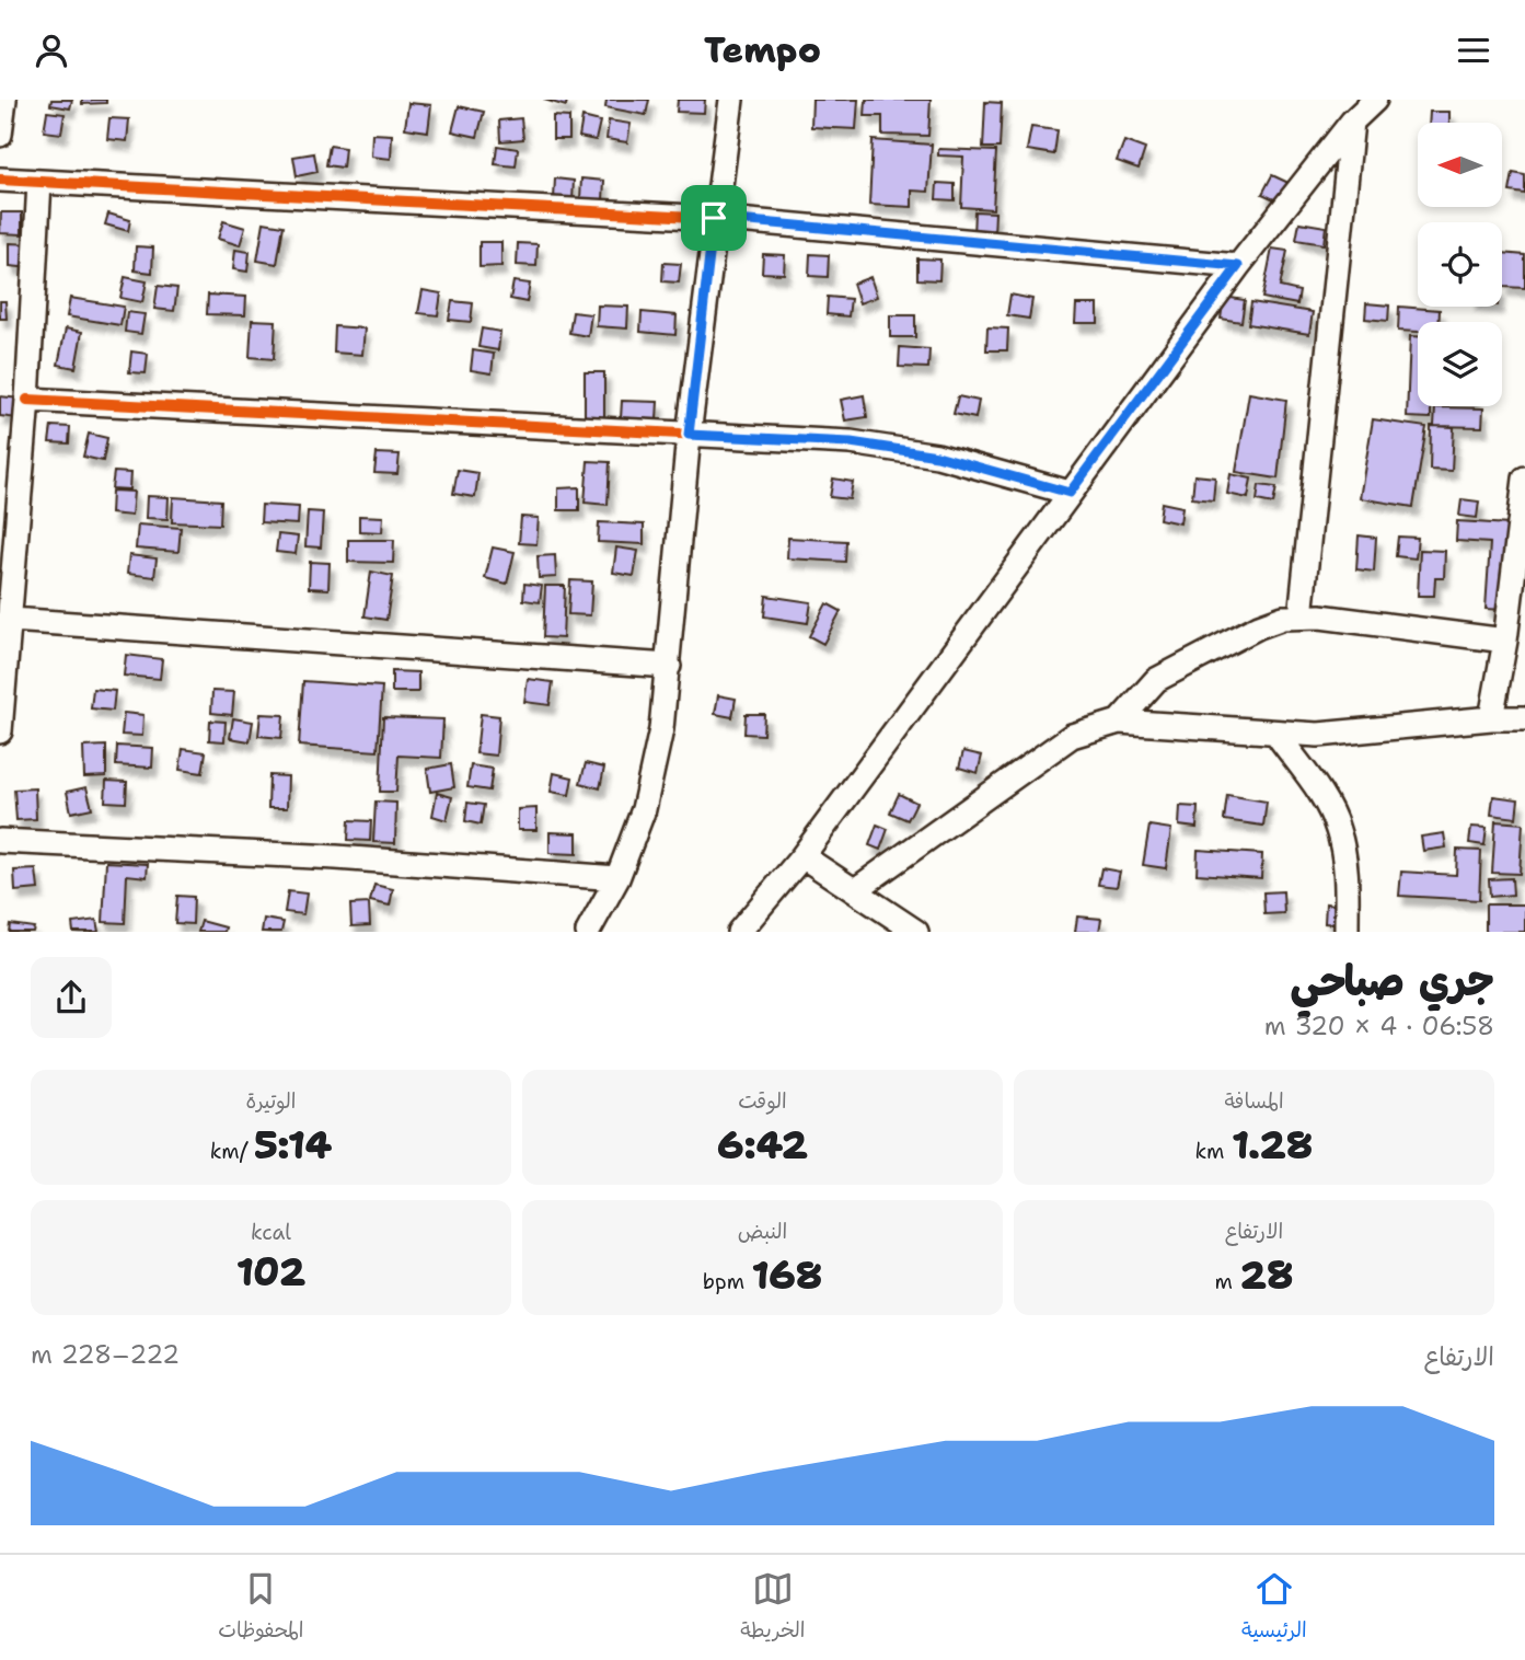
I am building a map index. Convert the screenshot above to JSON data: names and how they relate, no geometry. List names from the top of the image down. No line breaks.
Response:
{"north":"left","page":{"header":"Tempo","heading":["جري صباحي","06:58 · 4 × 320 m"],"stats":[["المسافة","1.28 km"],["الوقت","6:42"],["الوتيرة","5:14 /km"],["الارتفاع","28 m"],["النبض","168 bpm"],["kcal","102"]],"chart":["الارتفاع","222–228 m"],"tabs":["الرئيسية","الخريطة","المحفوظات"]}}
